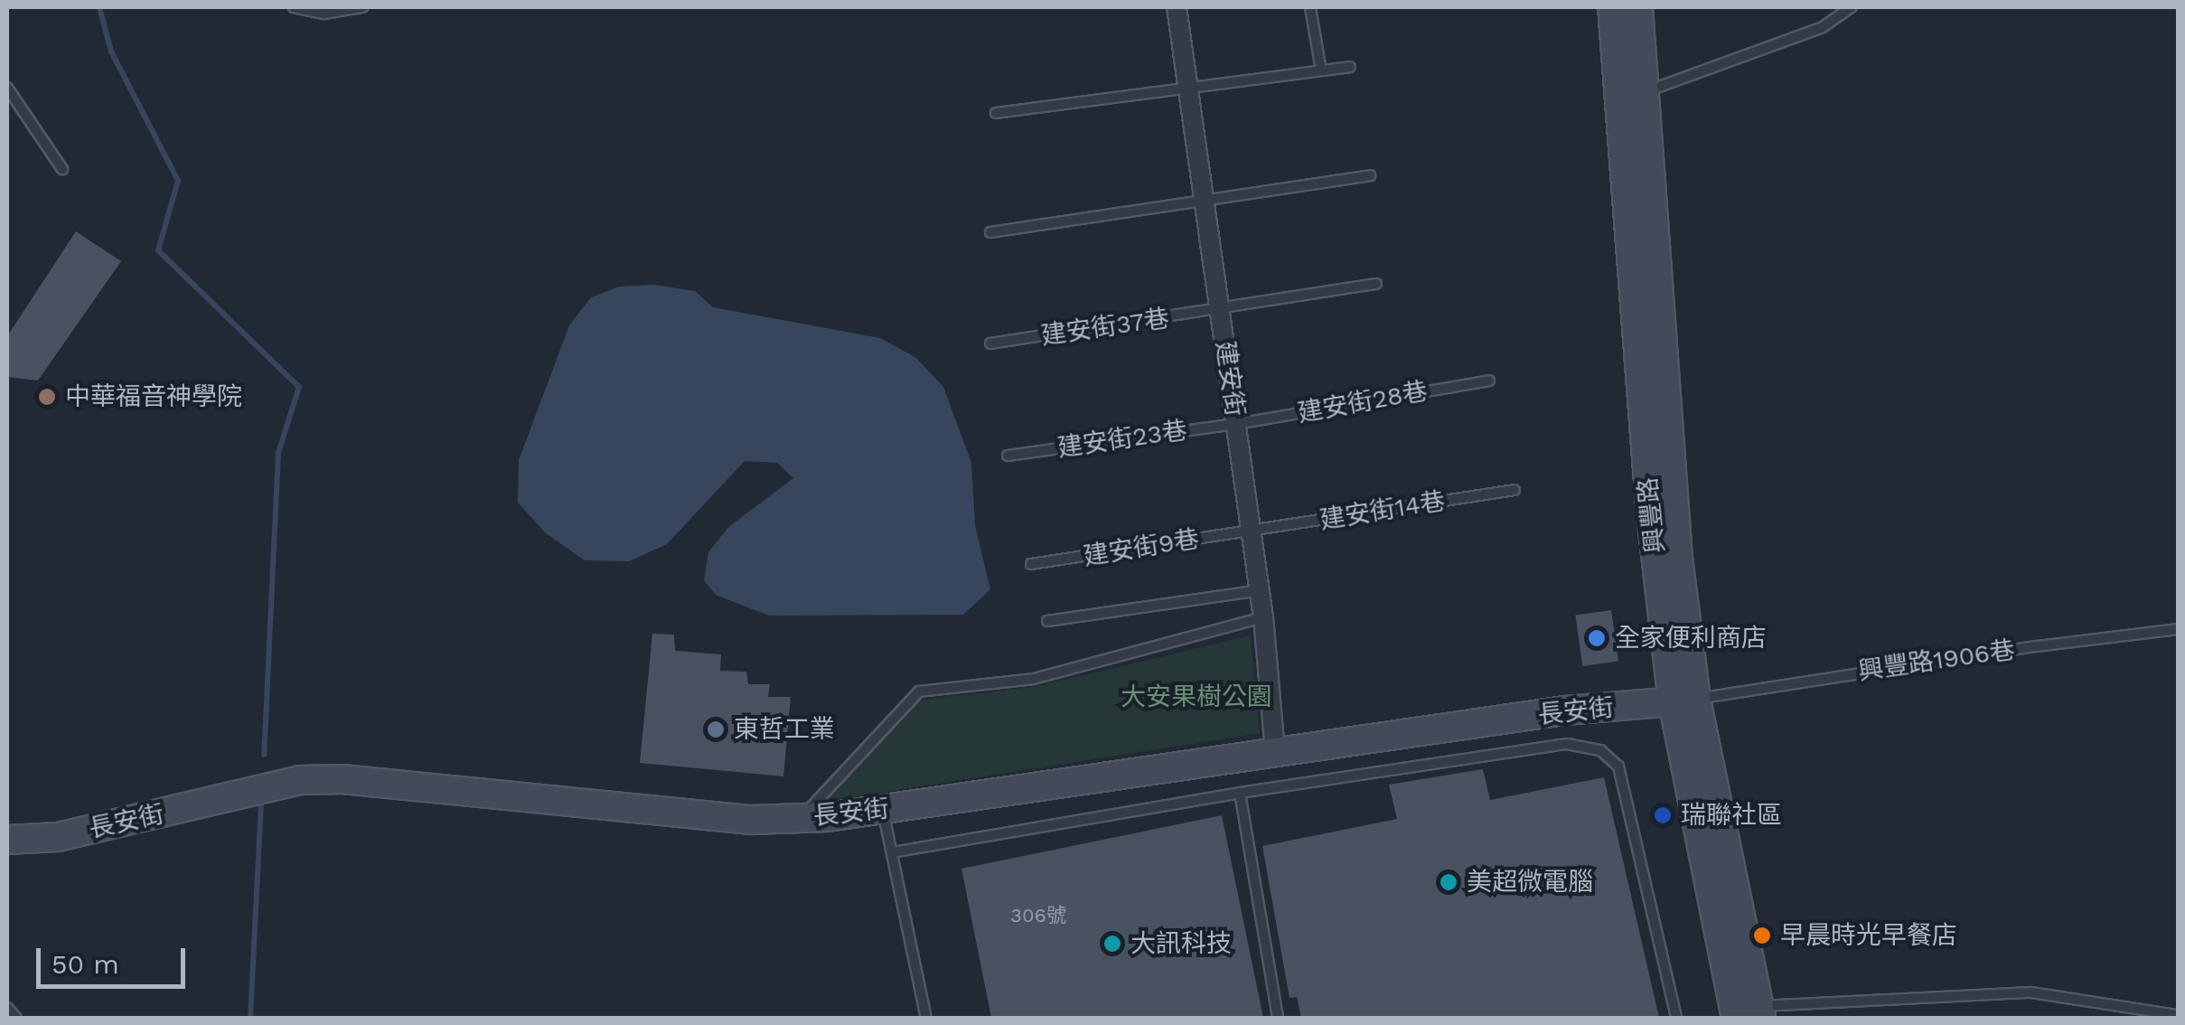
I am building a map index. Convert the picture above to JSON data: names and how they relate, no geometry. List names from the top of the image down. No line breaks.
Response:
{"streets":{"main road":["興豐路","長安街"],"street":["建安街"],"lane":["建安街37巷","建安街28巷","建安街23巷","建安街14巷","建安街9巷","興豐路1906巷"]},"crossings":[["建安街37巷","建安街"],["建安街","建安街28巷"],["建安街","建安街23巷"],["建安街","建安街14巷"],["建安街","建安街9巷"],["建安街","長安街"],["建安街28巷","建安街23巷"],["建安街14巷","建安街9巷"],["興豐路","興豐路1906巷"],["興豐路","長安街"],["興豐路1906巷","長安街"]],"parks":["大安果樹公園"],"places":["中華福音神學院","全家便利商店","東哲工業","瑞聯社區","美超微電腦","早晨時光早餐店","大訊科技"],"house_numbers":["306號"],"scale_bar":"50 m"}
